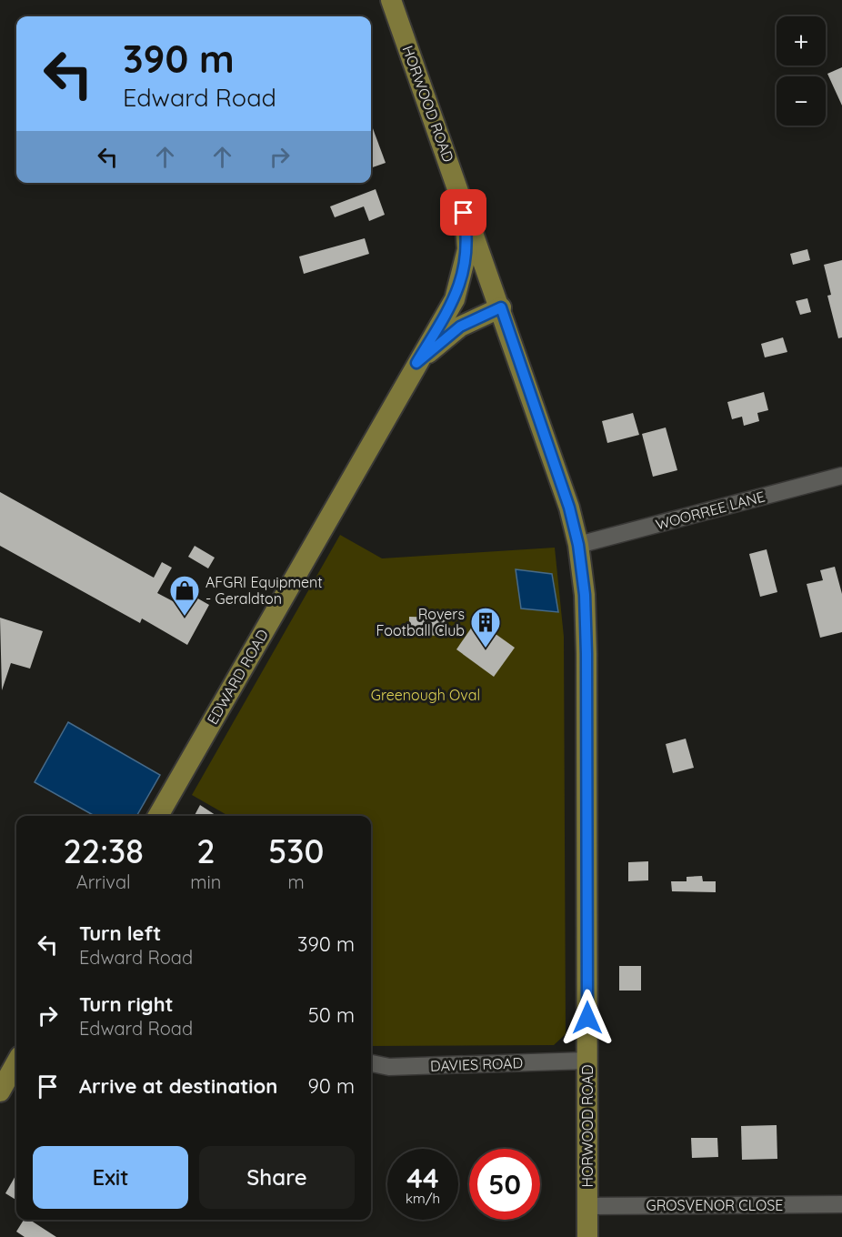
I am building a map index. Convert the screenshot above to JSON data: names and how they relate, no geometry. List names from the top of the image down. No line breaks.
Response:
{"streets":{"main road":["HORWOOD ROAD","EDWARD ROAD"],"street":["WOORREE LANE","DAVIES ROAD","GROSVENOR CLOSE"]},"crossings":[["HORWOOD ROAD","WOORREE LANE"],["HORWOOD ROAD","EDWARD ROAD"],["HORWOOD ROAD","DAVIES ROAD"],["HORWOOD ROAD","GROSVENOR CLOSE"]],"parks":["Greenough Oval"],"places":{"shop":["AFGRI Equipment - Geraldton"],"building":["Rovers Football Club"]},"page":{"map_buttons":["+","−"],"turn":["390 m","Edward Road"],"eta":["22:38","Arrival","2","min","530","m"],"list":[{"name":"Turn left","note":"Edward Road","value":"390 m"},{"name":"Turn right","note":"Edward Road","value":"50 m"},{"name":"Arrive at destination","value":"90 m"}],"buttons":["Exit","Share"],"speed":"44 km/h","limit":"50"}}
